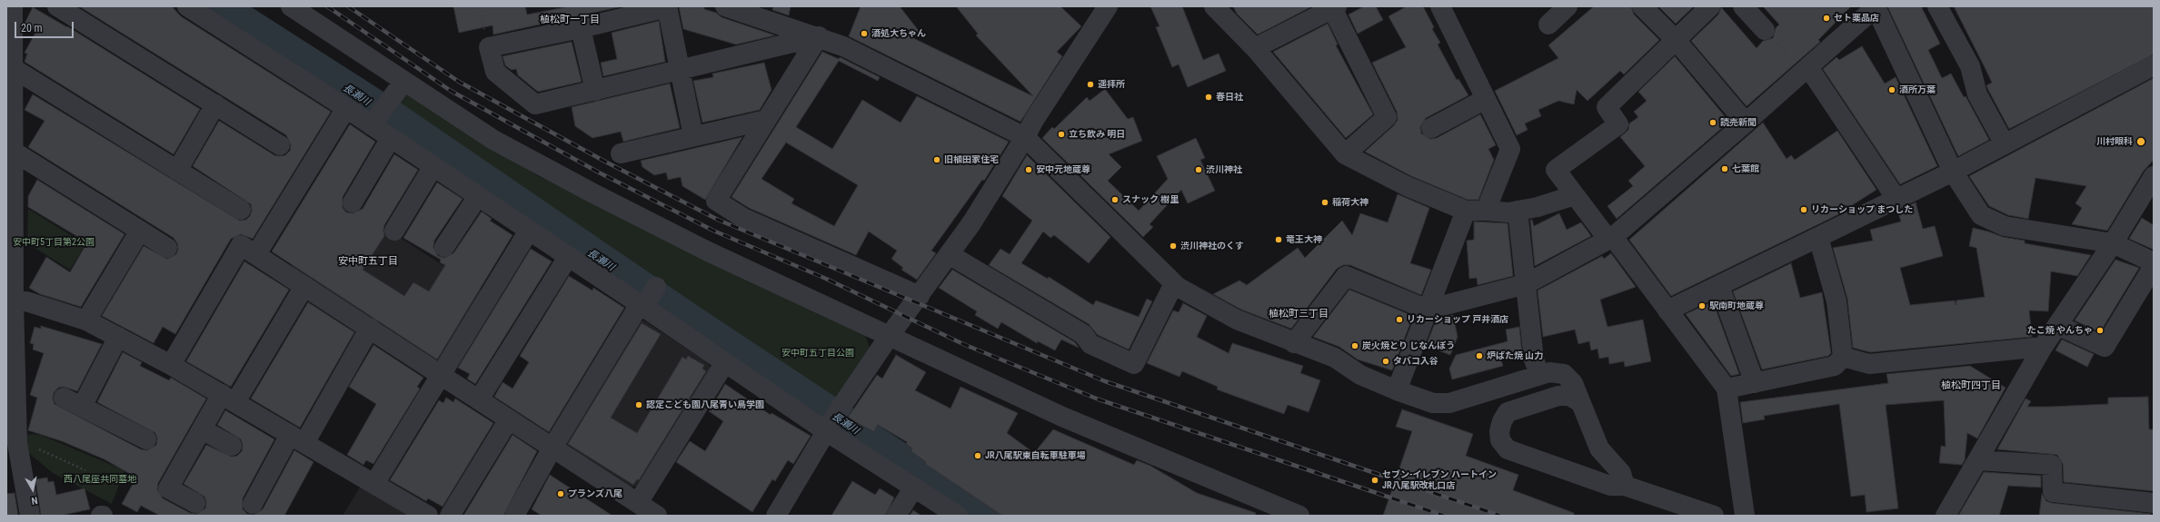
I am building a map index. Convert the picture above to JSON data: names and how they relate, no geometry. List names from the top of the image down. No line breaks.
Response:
{"districts":["植松町一丁目","安中町五丁目","植松町三丁目","植松町四丁目"],"water":["長瀬川"],"parks":["安中町5丁目第2公園","安中町五丁目公園","西八尾座共同墓地"],"places":["セト薬品店","酒処大ちゃん","遥拝所","酒所万葉","春日社","読売新聞","立ち飲み 明日","川村眼科","旧植田家住宅","七葉館","安中元地蔵尊","渋川神社","スナック 樹里","稲荷大神","リカーショップ まつした","竜王大神","渋川神社のくす","駅南町地蔵尊","リカーショップ 戸井酒店","たこ焼 やんちゃ","炭火焼とり じなんぼう","炉ばた焼 山力","タバコ入谷","認定こども園八尾青い鳥学園","JR八尾駅東自転車駐車場","セブン-イレブン ハートイン JR八尾駅改札口店","プランズ八尾"],"scale_bar":"20 m","north":"bottom"}
